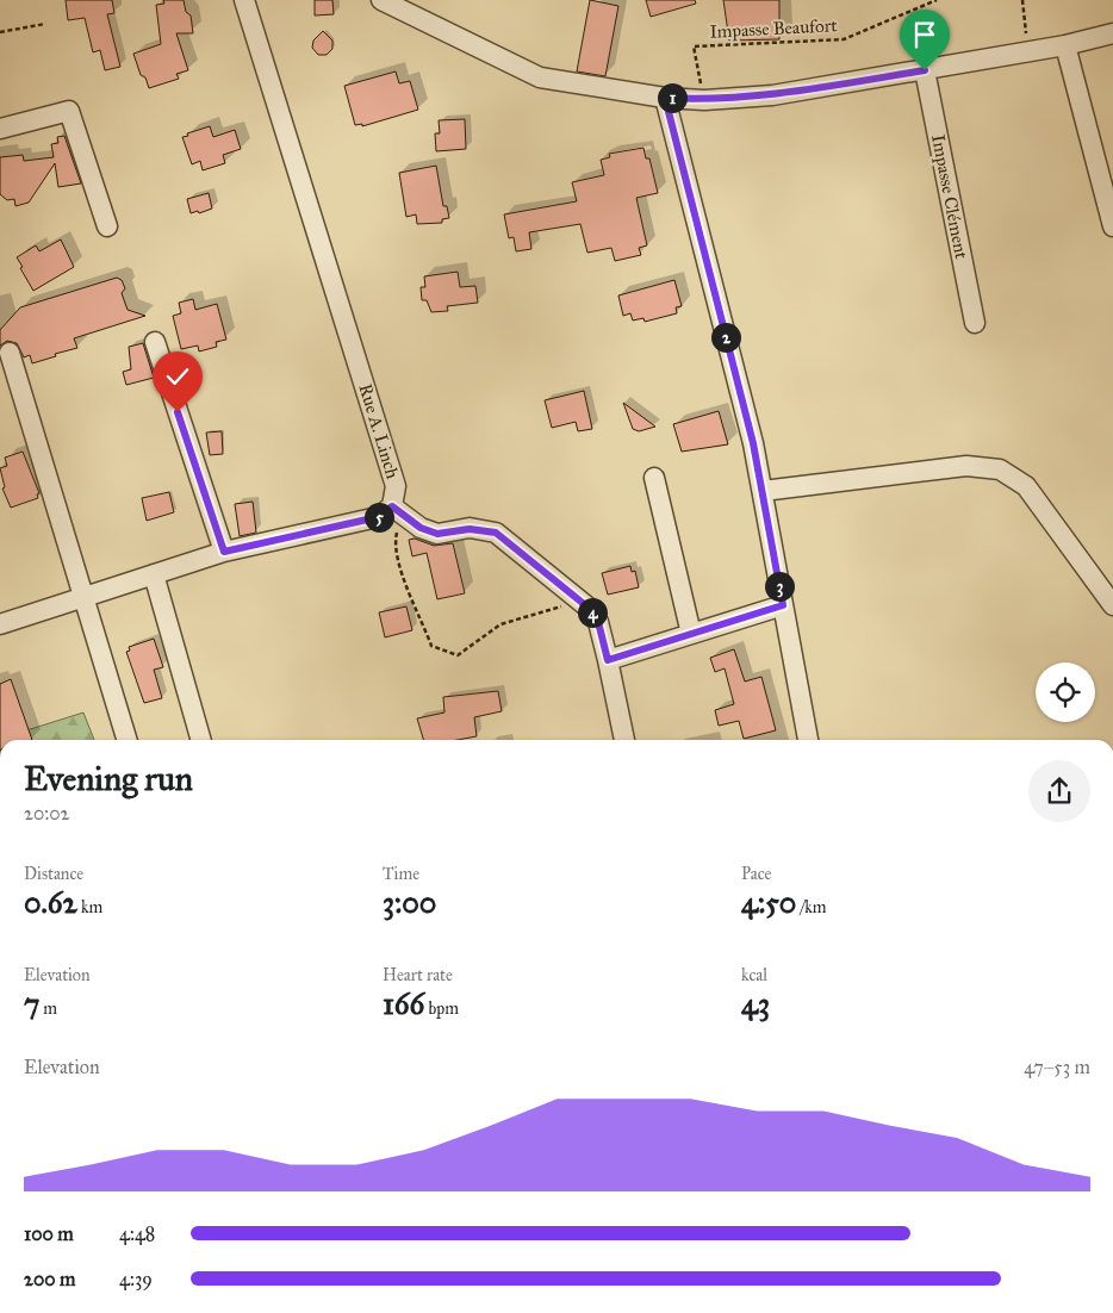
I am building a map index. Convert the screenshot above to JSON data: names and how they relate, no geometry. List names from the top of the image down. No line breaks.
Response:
{"streets":{"street":["Impasse Clément","Rue A. Linch"],"path":["Impasse Beaufort"]},"page":{"pins":["1","2","5","3","4"],"heading":["Evening run","20:02"],"stats":[["Distance","0.62 km"],["Time","3:00"],["Pace","4:50 /km"],["Elevation","7 m"],["Heart rate","166 bpm"],["kcal","43"]],"chart":["Elevation","47–53 m"],"list":[{"name":"100 m","note":"4:48"},{"name":"200 m","note":"4:39"}]}}
